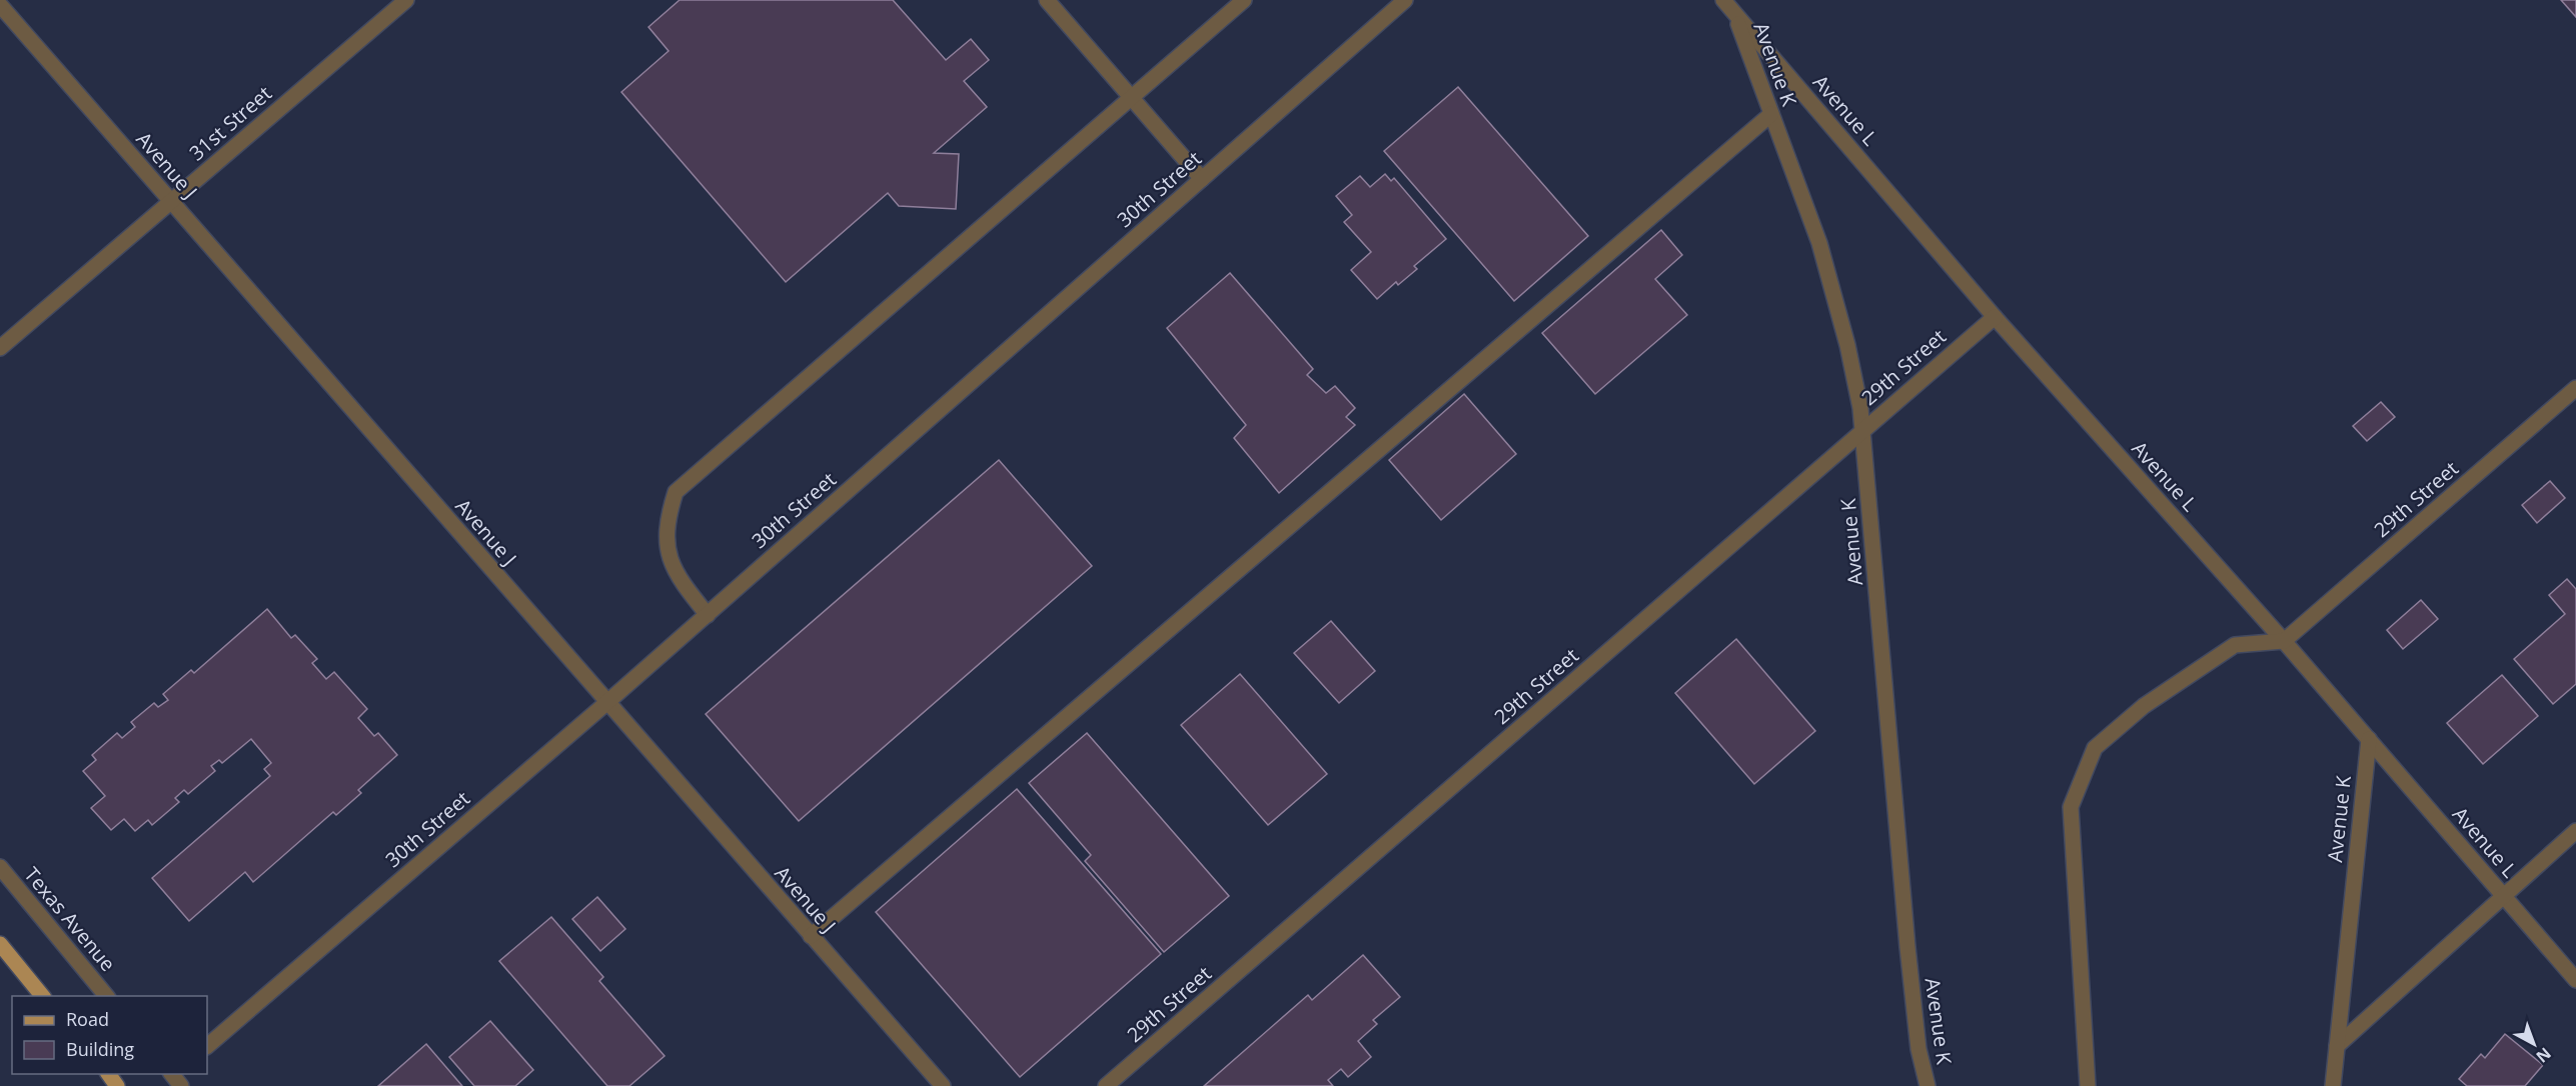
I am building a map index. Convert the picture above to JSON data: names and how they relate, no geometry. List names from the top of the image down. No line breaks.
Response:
{"streets":{"street":["Avenue K","Avenue L","31st Street","Avenue J","30th Street","29th Street","Texas Avenue"]},"crossings":[["Avenue K","Avenue L"],["Avenue K","29th Street"],["Avenue L","29th Street"],["31st Street","Avenue J"],["Avenue J","30th Street"]],"legend":["Road","Building"],"north":"bottom right"}
